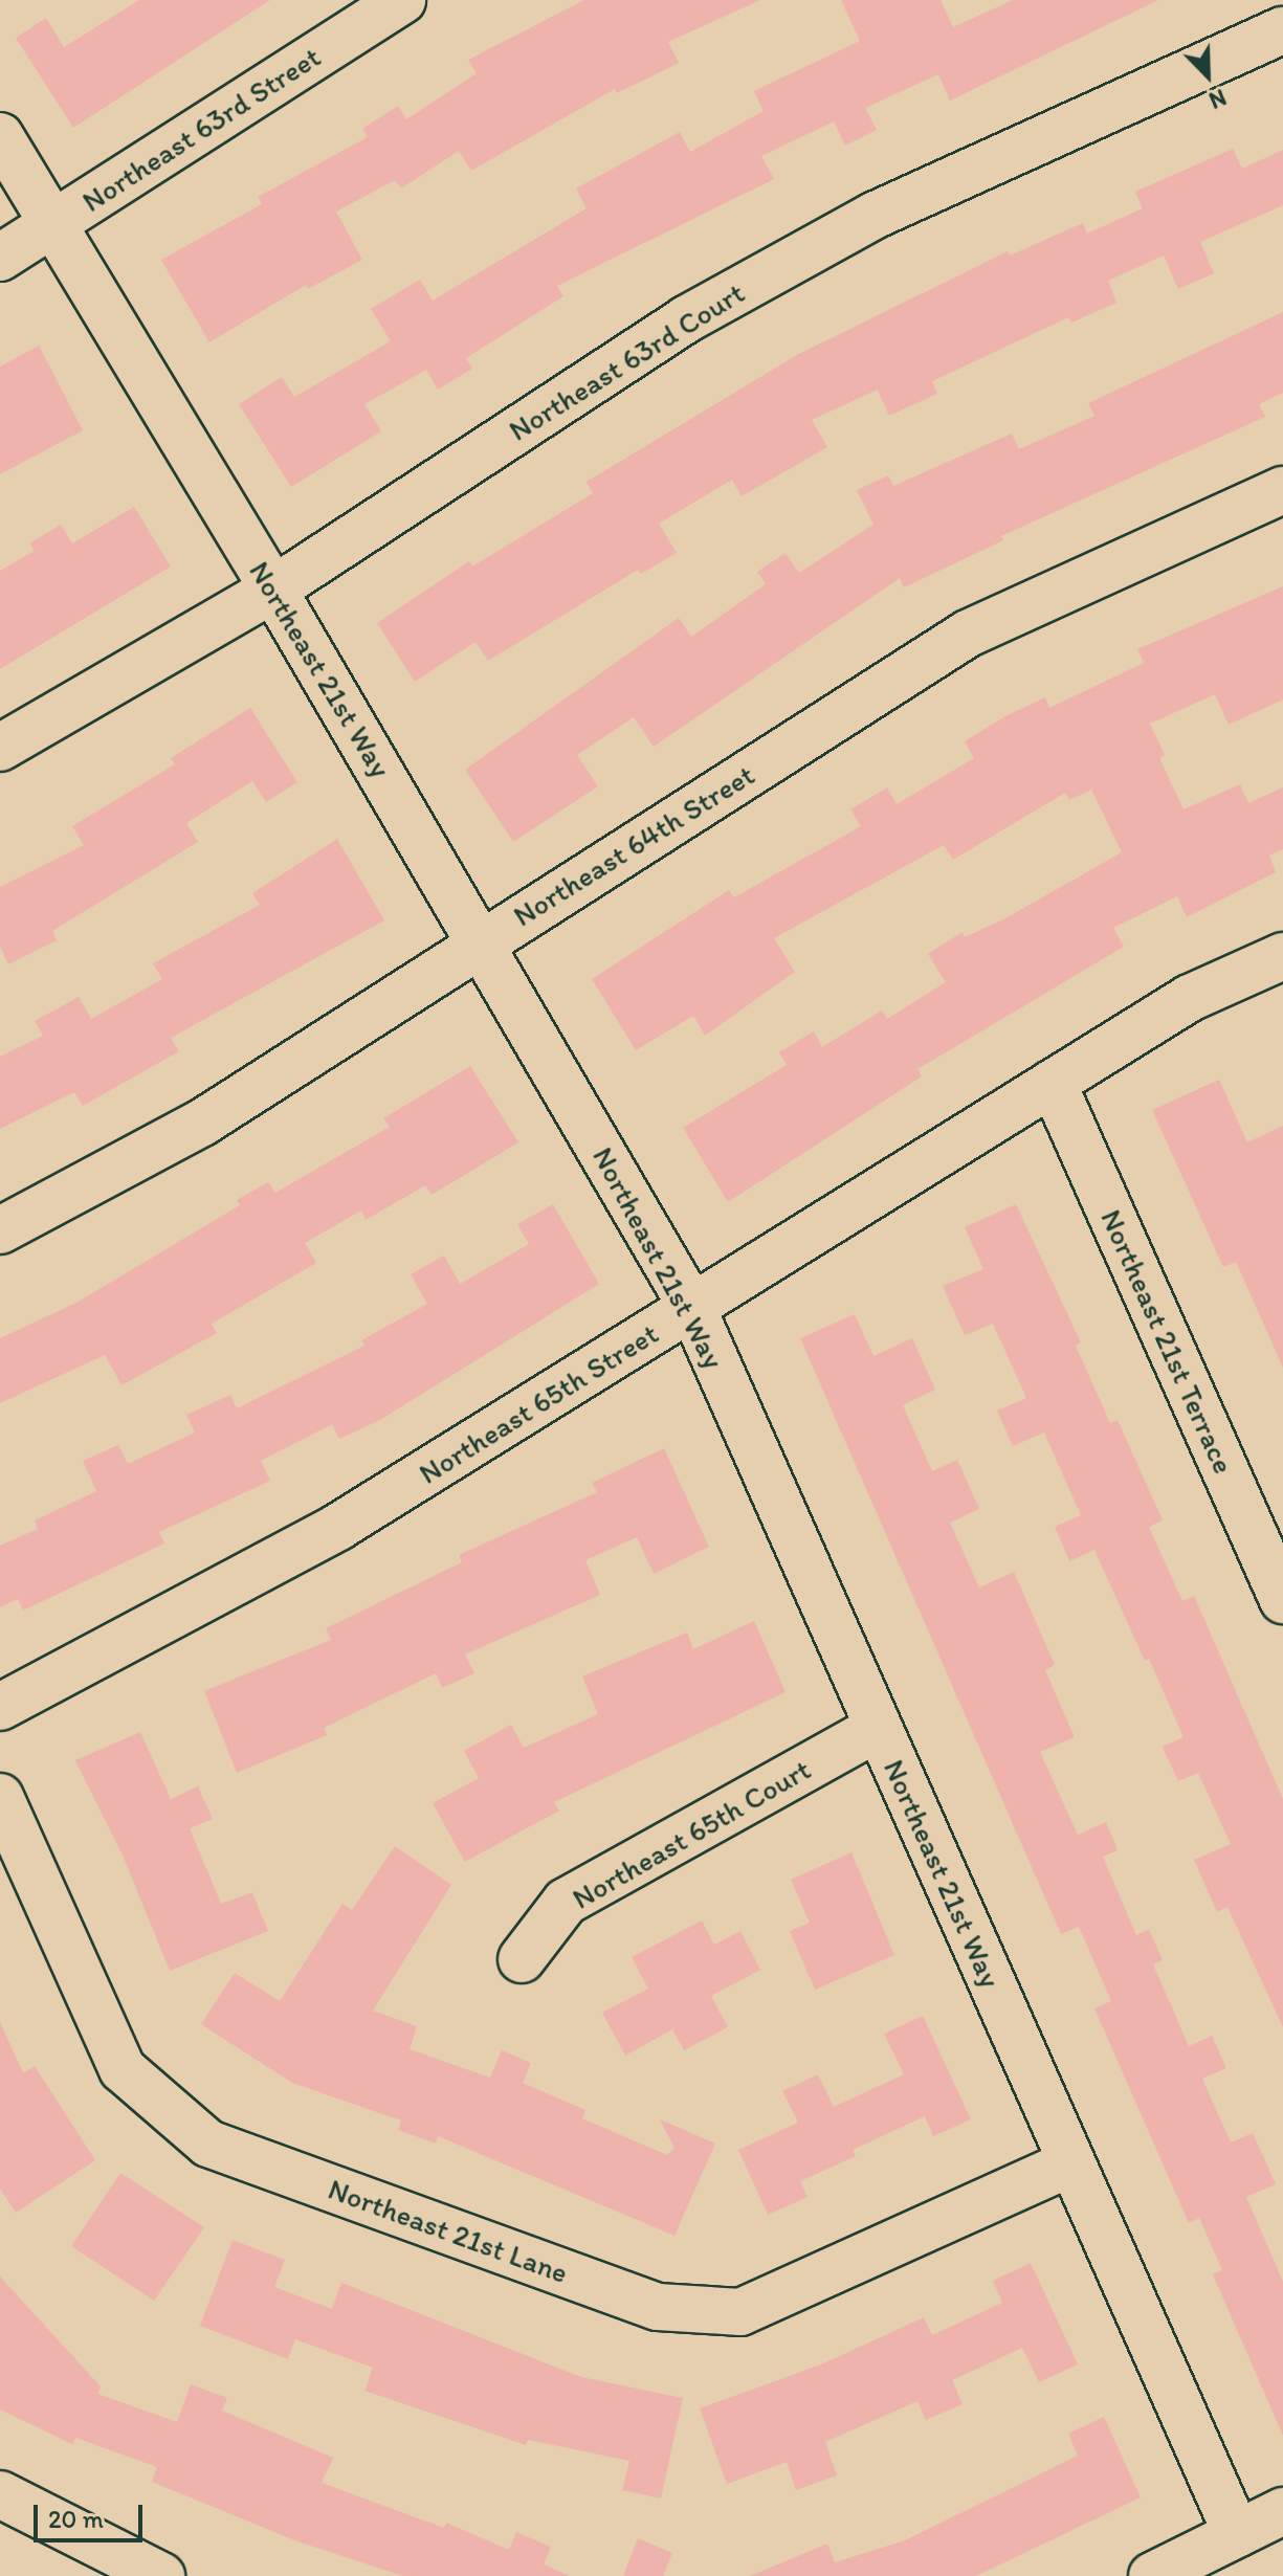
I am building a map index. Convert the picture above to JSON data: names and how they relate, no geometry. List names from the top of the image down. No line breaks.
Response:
{"streets":{"street":["Northeast 63rd Street","Northeast 63rd Court","Northeast 21st Way","Northeast 64th Street","Northeast 21st Terrace","Northeast 65th Street","Northeast 65th Court","Northeast 21st Lane"]},"crossings":[["Northeast 63rd Street","Northeast 21st Way"],["Northeast 63rd Court","Northeast 21st Way"],["Northeast 21st Way","Northeast 64th Street"],["Northeast 21st Way","Northeast 65th Street"],["Northeast 21st Way","Northeast 65th Court"],["Northeast 21st Way","Northeast 21st Lane"],["Northeast 21st Terrace","Northeast 65th Street"]],"scale_bar":"20 m","north":"bottom right"}
